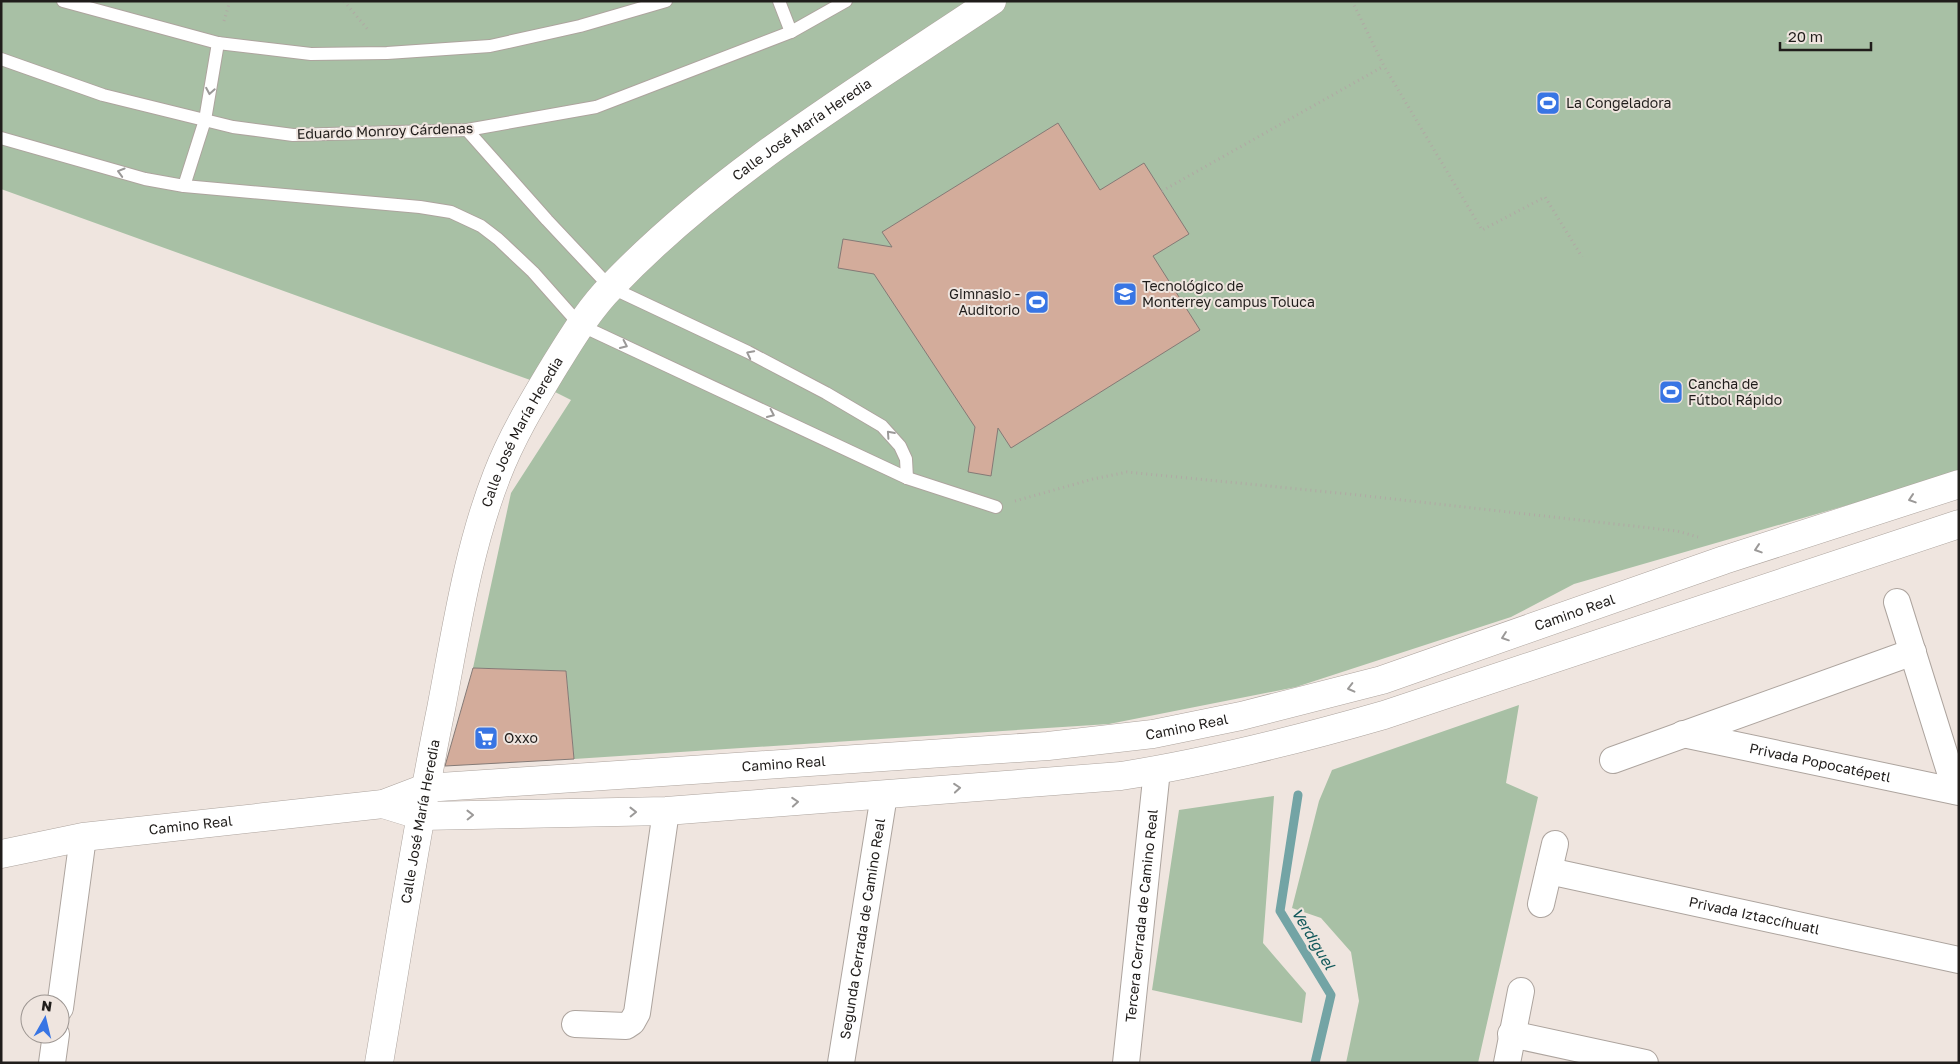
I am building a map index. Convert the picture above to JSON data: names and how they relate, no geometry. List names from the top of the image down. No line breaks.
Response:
{"streets":{"main road":["Calle José María Heredia","Camino Real"],"street":["Privada Popocatépetl","Tercera Cerrada de Camino Real","Privada Iztaccíhuatl","Segunda Cerrada de Camino Real"],"lane":["Eduardo Monroy Cárdenas"]},"crossings":[["Calle José María Heredia","Camino Real"],["Camino Real","Tercera Cerrada de Camino Real"],["Camino Real","Segunda Cerrada de Camino Real"]],"water":["Verdiguel"],"places":{"sports":["La Congeladora","Gimnasio - Auditorio","Cancha de Fútbol Rápido"],"school or university":["Tecnológico de Monterrey campus Toluca"],"supermarket":["Oxxo"]},"scale_bar":"20 m","north":"top"}
